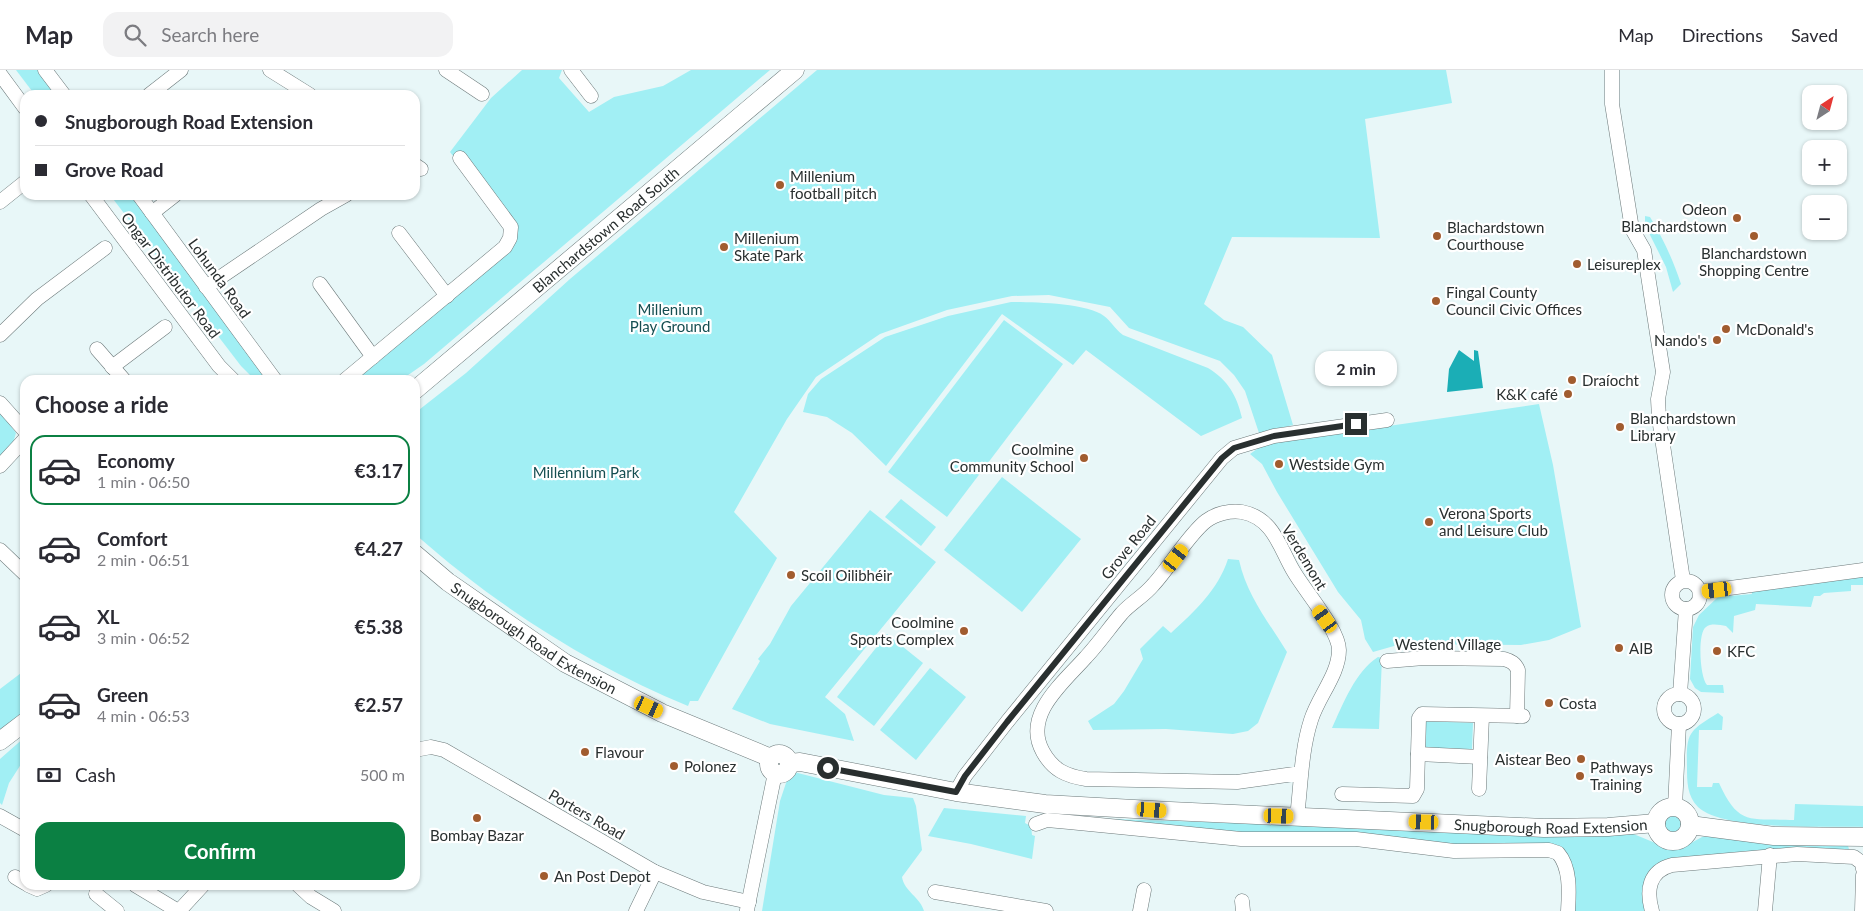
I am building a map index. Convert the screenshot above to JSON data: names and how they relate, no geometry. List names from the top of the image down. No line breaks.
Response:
{"streets":{"main road":["Blanchardstown Road South","Snugborough Road Extension"],"street":["Ongar Distributor Road","Lohunda Road","Grove Road","Verdemont","Westend Village","Porters Road"]},"crossings":[["Grove Road","Snugborough Road Extension"],["Verdemont","Snugborough Road Extension"]],"parks":["Millenium Play Ground","Millennium Park"],"places":["Millenium football pitch","Odeon Blanchardstown","Blachardstown Courthouse","Blanchardstown Shopping Centre","Millenium Skate Park","Leisureplex","Fingal County Council Civic Offices","McDonald's","Nando's","Draíocht","K&K café","Blanchardstown Library","Coolmine Community School","Westside Gym","Verona Sports and Leisure Club","Scoil Oilibhéir","Coolmine Sports Complex","AIB","KFC","Costa","Flavour","Aistear Beo","Polonez","Pathways Training","Bombay Bazar","An Post Depot"],"north":"top right","page":{"header":"Map","search":"Search here","nav":["Map","Directions","Saved"],"map_buttons":["+","−"],"banner":["Snugborough Road Extension","Grove Road"],"bubble":"2 min","heading":"Choose a ride","list":[{"name":"Economy","note":"1 min · 06:50","value":"€3.17"},{"name":"Comfort","note":"2 min · 06:51","value":"€4.27"},{"name":"XL","note":"3 min · 06:52","value":"€5.38"},{"name":"Green","note":"4 min · 06:53","value":"€2.57"}],"pay":["Cash","500 m"],"buttons":"Confirm"}}
